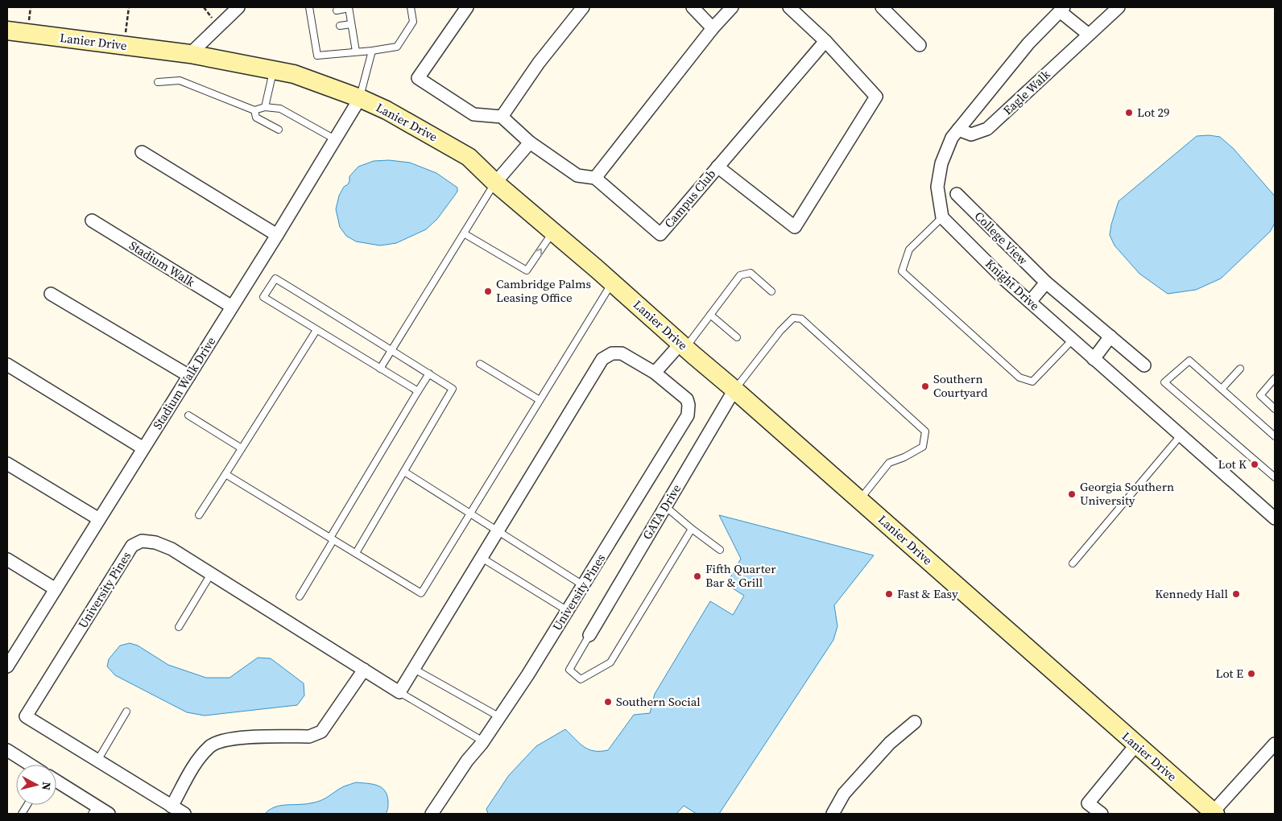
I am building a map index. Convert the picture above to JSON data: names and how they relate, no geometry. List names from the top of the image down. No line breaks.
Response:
{"streets":{"street":["Lanier Drive","Eagle Walk","Campus Club","College View","Stadium Walk","Knight Drive","Stadium Walk Drive","GATA Drive","University Pines"]},"crossings":[["Lanier Drive","Stadium Walk Drive"],["Lanier Drive","GATA Drive"],["Stadium Walk","Stadium Walk Drive"]],"places":["Lot 29","Cambridge Palms Leasing Office","Southern Courtyard","Lot K","Georgia Southern University","Fifth Quarter Bar & Grill","Fast & Easy","Kennedy Hall","Lot E","Southern Social"],"north":"right"}
